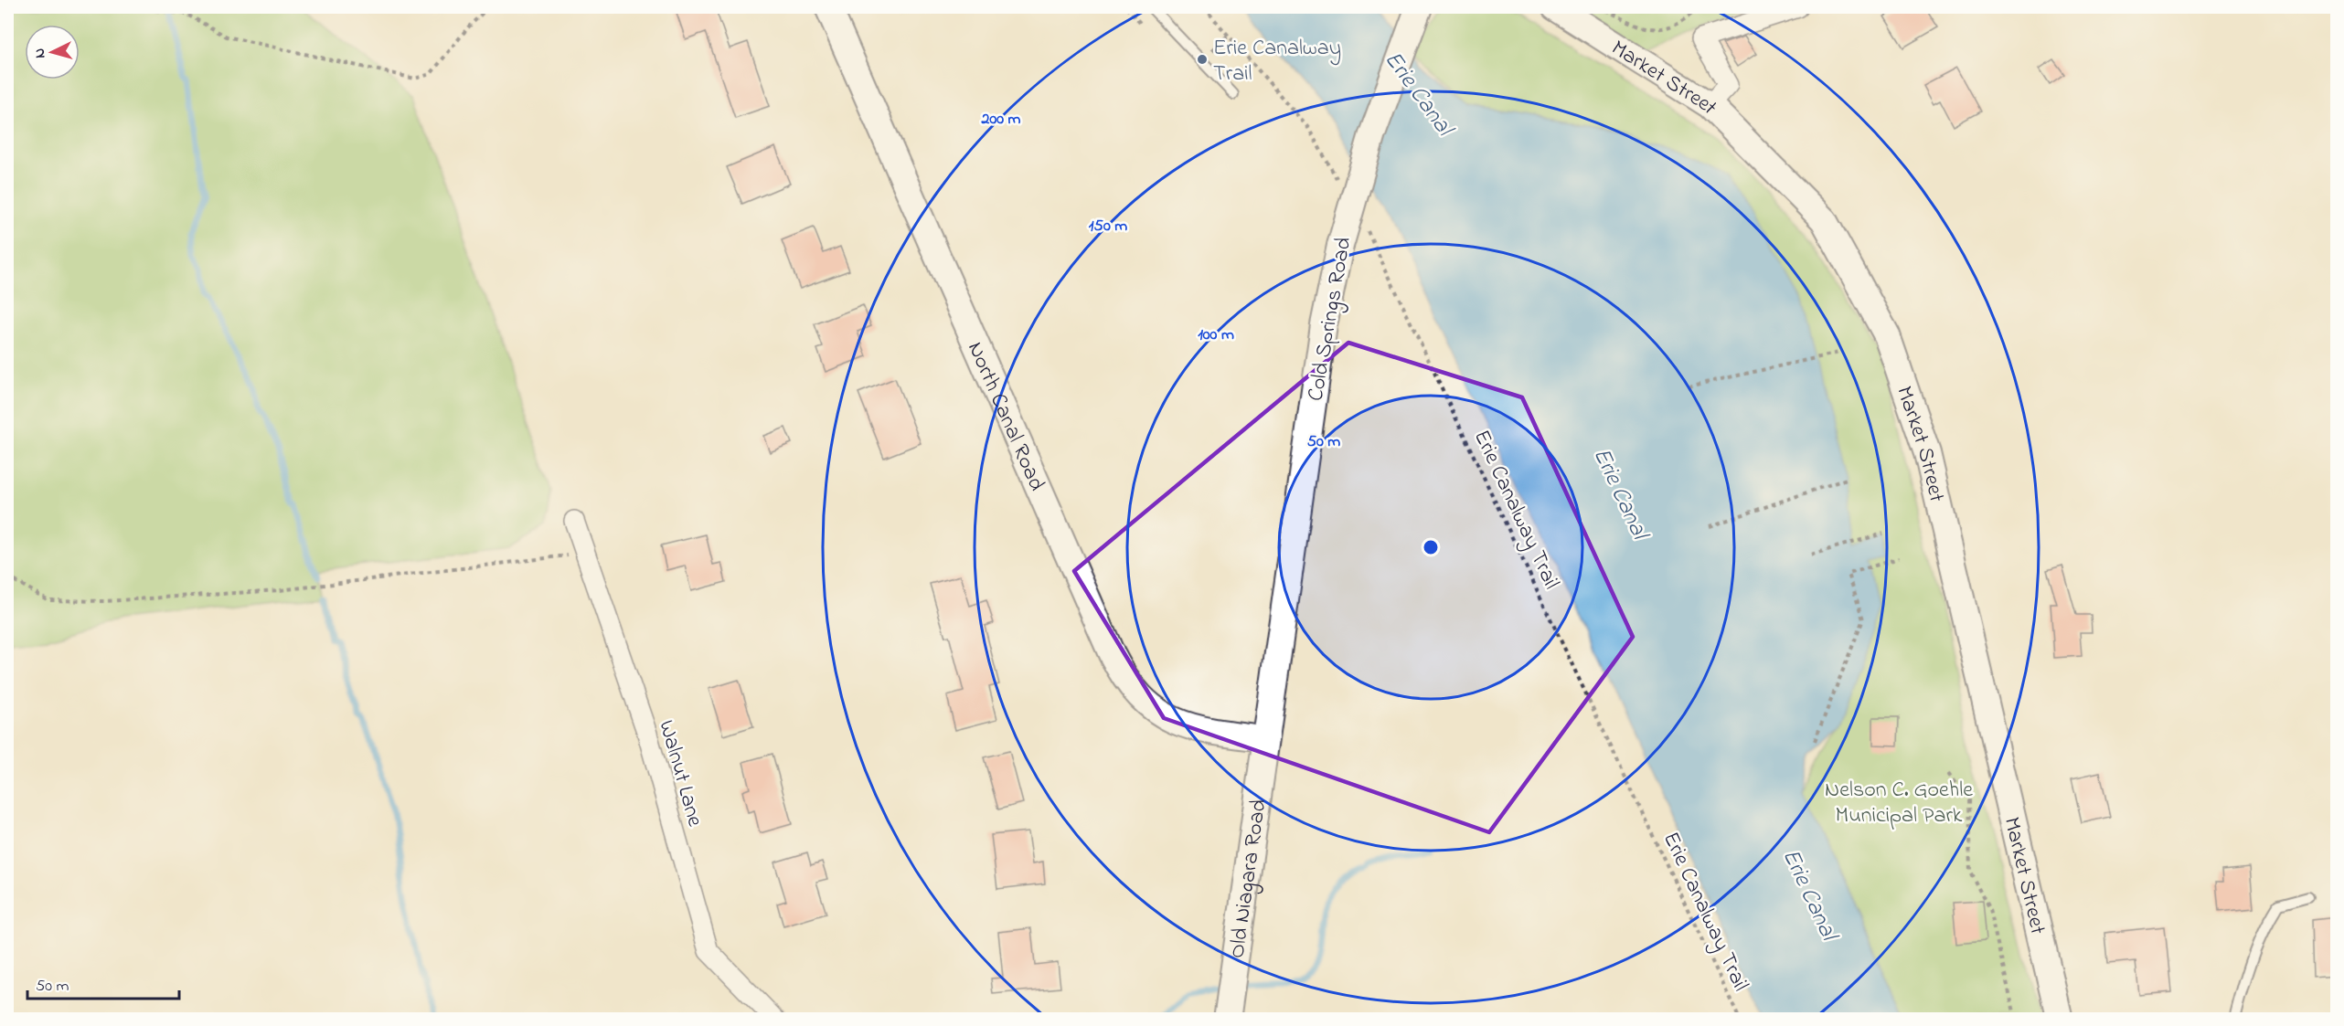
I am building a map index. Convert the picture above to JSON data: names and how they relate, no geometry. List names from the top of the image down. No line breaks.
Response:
{"streets":{"street":["Market Street","Cold Springs Road","North Canal Road","Walnut Lane","Old Niagara Road"],"path":["Erie Canalway Trail"]},"crossings":[["Cold Springs Road","North Canal Road"],["Cold Springs Road","Old Niagara Road"],["North Canal Road","Old Niagara Road"]],"water":["Erie Canal"],"parks":["Nelson C. Goehle Municipal Park"],"places":["Erie Canalway Trail"],"scale_bar":"50 m","north":"left","rings":["200 m","150 m","100 m","50 m"]}
